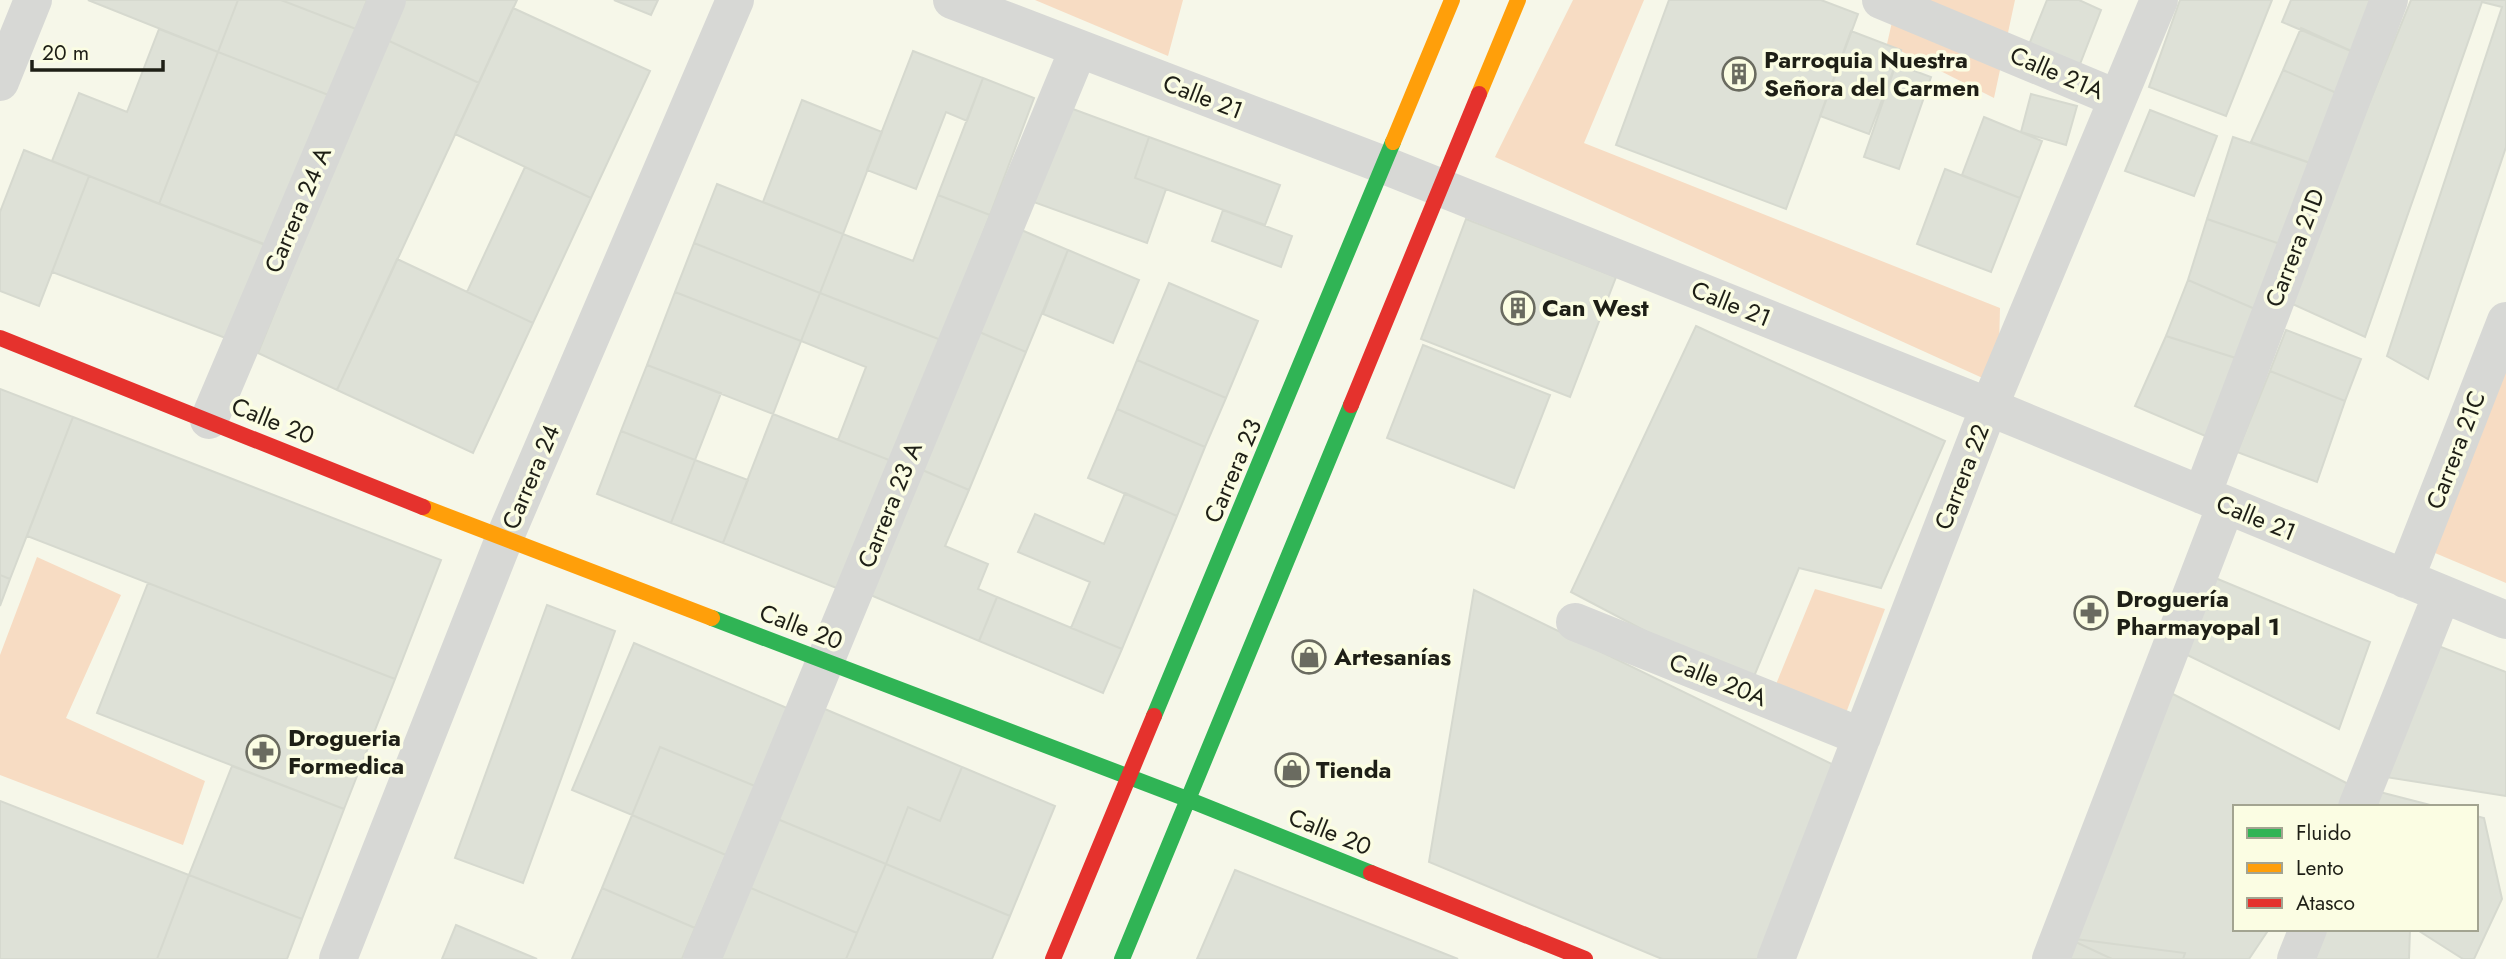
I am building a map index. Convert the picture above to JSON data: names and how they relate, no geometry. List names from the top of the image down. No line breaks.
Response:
{"streets":{"street":["Calle 21A","Calle 21","Carrera 24 A","Carrera 21D","Calle 20","Carrera 21C","Carrera 23","Carrera 24","Carrera 22","Carrera 23 A","Calle 20A"]},"crossings":[["Calle 21A","Carrera 22"],["Calle 21","Carrera 21D"],["Calle 21","Carrera 21C"],["Calle 21","Carrera 23"],["Calle 21","Carrera 22"],["Calle 21","Carrera 23 A"],["Carrera 24 A","Calle 20"],["Calle 20","Carrera 23"],["Calle 20","Carrera 24"],["Calle 20","Carrera 23 A"],["Carrera 22","Calle 20A"]],"places":{"building":["Parroquia Nuestra Señora del Carmen","Can West"],"pharmacy":["Droguería Pharmayopal 1","Drogueria Formedica"],"shop":["Artesanías","Tienda"]},"legend":["Fluido","Lento","Atasco"],"scale_bar":"20 m"}
